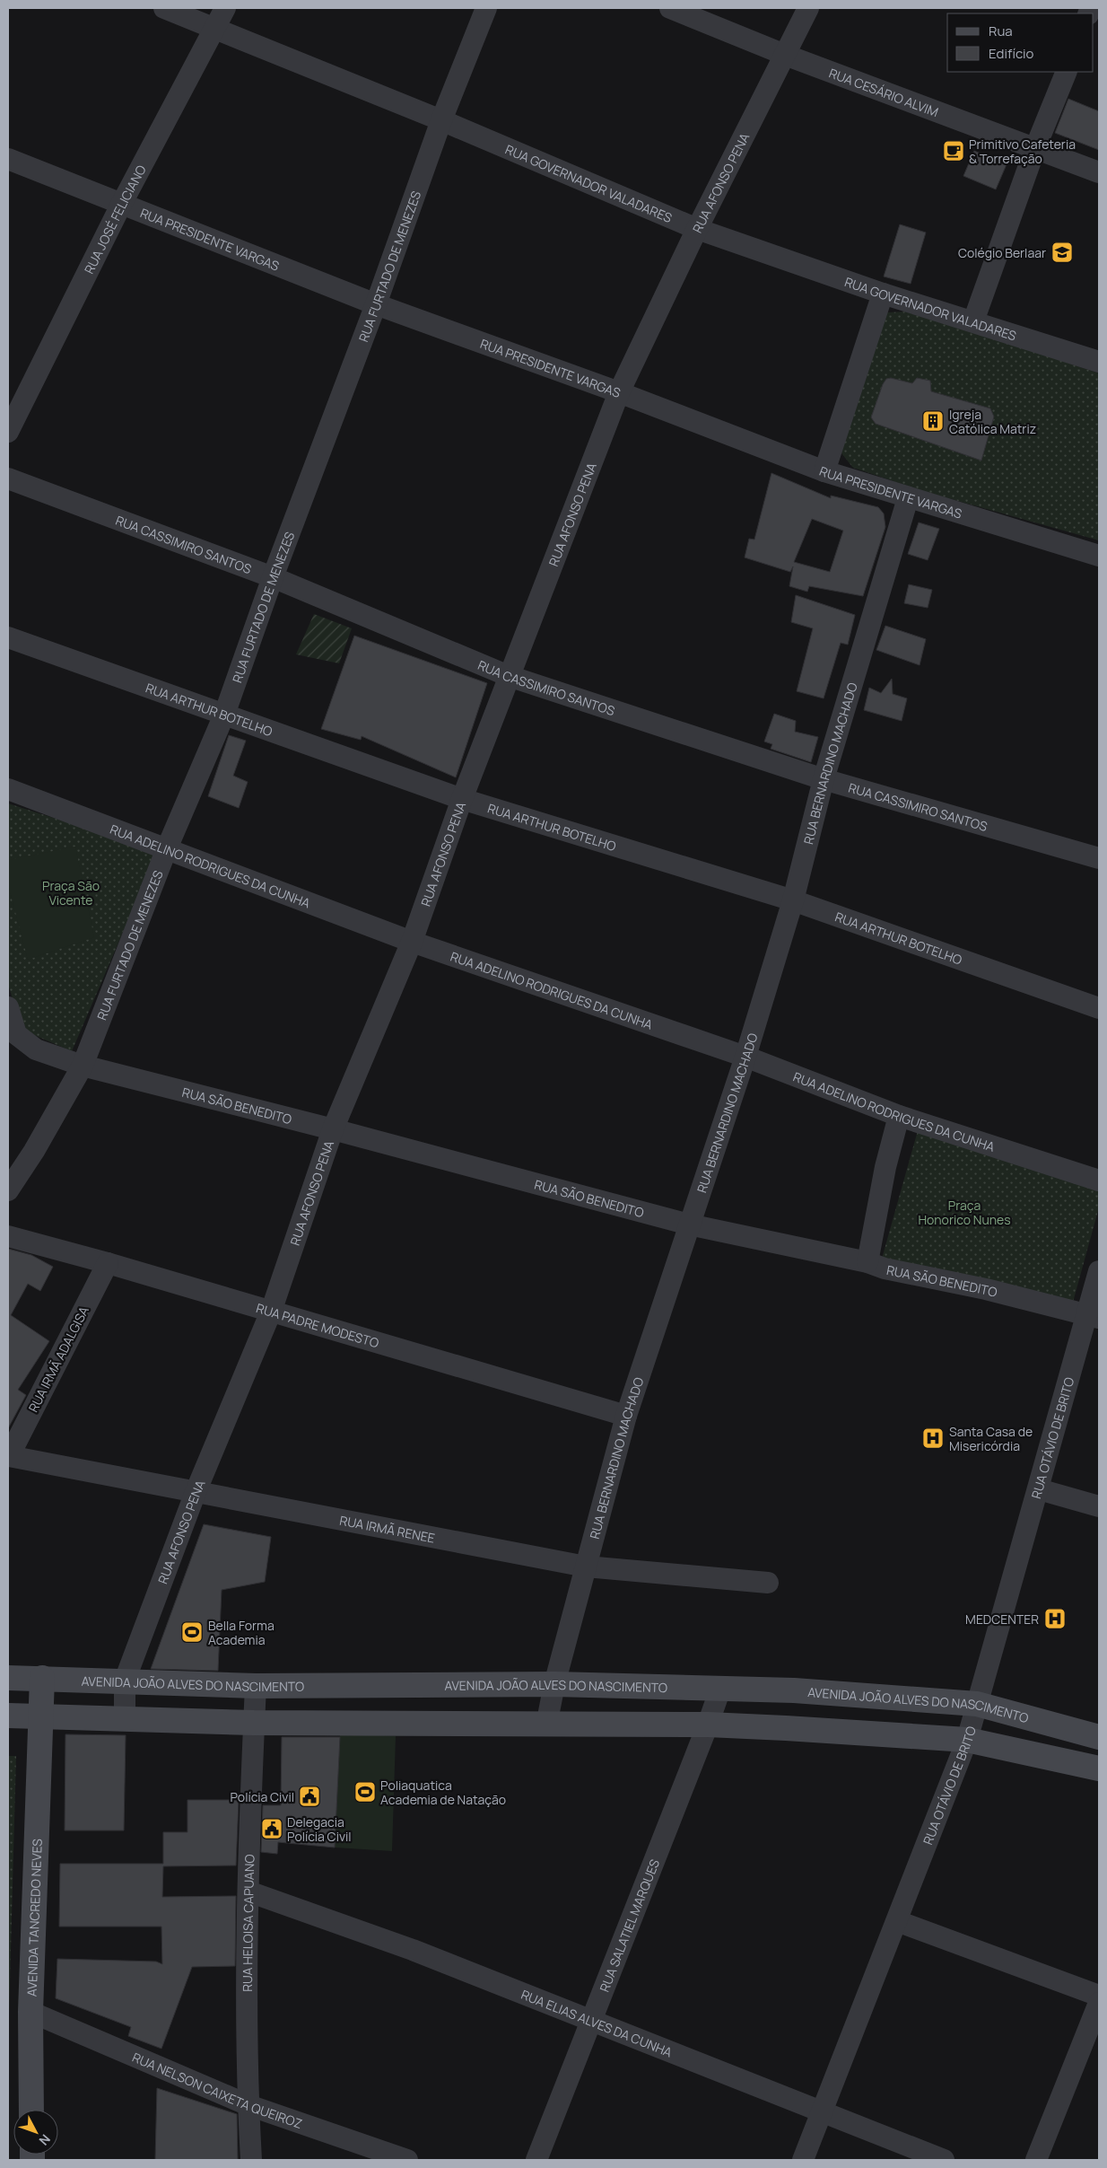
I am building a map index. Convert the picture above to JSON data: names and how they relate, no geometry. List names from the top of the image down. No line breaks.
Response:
{"streets":{"main road":["AVENIDA JOÃO ALVES DO NASCIMENTO","AVENIDA TANCREDO NEVES"],"street":["RUA CESÁRIO ALVIM","RUA GOVERNADOR VALADARES","RUA AFONSO PENA","RUA JOSÉ FELICIANO","RUA PRESIDENTE VARGAS","RUA FURTADO DE MENEZES","RUA CASSIMIRO SANTOS","RUA ARTHUR BOTELHO","RUA BERNARDINO MACHADO","RUA ADELINO RODRIGUES DA CUNHA","RUA SÃO BENEDITO","RUA PADRE MODESTO","RUA IRMÃ ADALGISA","RUA OTÁVIO DE BRITO","RUA IRMÃ RENEE","RUA HELOISA CAPUANO","RUA SALATIEL MARQUES","RUA ELIAS ALVES DA CUNHA","RUA NELSON CAIXETA QUEIROZ"]},"crossings":[["RUA CESÁRIO ALVIM","RUA AFONSO PENA"],["RUA GOVERNADOR VALADARES","RUA AFONSO PENA"],["RUA GOVERNADOR VALADARES","RUA JOSÉ FELICIANO"],["RUA GOVERNADOR VALADARES","RUA FURTADO DE MENEZES"],["RUA AFONSO PENA","RUA PRESIDENTE VARGAS"],["RUA AFONSO PENA","RUA CASSIMIRO SANTOS"],["RUA AFONSO PENA","RUA ARTHUR BOTELHO"],["RUA AFONSO PENA","RUA ADELINO RODRIGUES DA CUNHA"],["RUA AFONSO PENA","RUA SÃO BENEDITO"],["RUA AFONSO PENA","RUA PADRE MODESTO"],["RUA AFONSO PENA","RUA IRMÃ RENEE"],["RUA AFONSO PENA","AVENIDA JOÃO ALVES DO NASCIMENTO"],["RUA JOSÉ FELICIANO","RUA PRESIDENTE VARGAS"],["RUA PRESIDENTE VARGAS","RUA FURTADO DE MENEZES"],["RUA PRESIDENTE VARGAS","RUA BERNARDINO MACHADO"],["RUA FURTADO DE MENEZES","RUA CASSIMIRO SANTOS"],["RUA FURTADO DE MENEZES","RUA ARTHUR BOTELHO"],["RUA FURTADO DE MENEZES","RUA ADELINO RODRIGUES DA CUNHA"],["RUA FURTADO DE MENEZES","RUA SÃO BENEDITO"],["RUA CASSIMIRO SANTOS","RUA BERNARDINO MACHADO"],["RUA ARTHUR BOTELHO","RUA BERNARDINO MACHADO"],["RUA BERNARDINO MACHADO","RUA ADELINO RODRIGUES DA CUNHA"],["RUA BERNARDINO MACHADO","RUA SÃO BENEDITO"],["RUA BERNARDINO MACHADO","RUA PADRE MODESTO"],["RUA BERNARDINO MACHADO","RUA IRMÃ RENEE"],["RUA BERNARDINO MACHADO","AVENIDA JOÃO ALVES DO NASCIMENTO"],["RUA SÃO BENEDITO","RUA OTÁVIO DE BRITO"],["RUA PADRE MODESTO","RUA IRMÃ ADALGISA"],["RUA IRMÃ ADALGISA","RUA IRMÃ RENEE"],["RUA OTÁVIO DE BRITO","AVENIDA JOÃO ALVES DO NASCIMENTO"],["RUA OTÁVIO DE BRITO","RUA ELIAS ALVES DA CUNHA"],["AVENIDA JOÃO ALVES DO NASCIMENTO","AVENIDA TANCREDO NEVES"],["AVENIDA JOÃO ALVES DO NASCIMENTO","RUA HELOISA CAPUANO"],["AVENIDA JOÃO ALVES DO NASCIMENTO","RUA SALATIEL MARQUES"],["AVENIDA TANCREDO NEVES","RUA NELSON CAIXETA QUEIROZ"],["RUA HELOISA CAPUANO","RUA ELIAS ALVES DA CUNHA"],["RUA HELOISA CAPUANO","RUA NELSON CAIXETA QUEIROZ"],["RUA SALATIEL MARQUES","RUA ELIAS ALVES DA CUNHA"]],"parks":["Praça São Vicente","Praça Honorico Nunes"],"places":{"cafe":["Primitivo Cafeteria & Torrefação"],"school or university":["Colégio Berlaar"],"building":["Igreja Católica Matriz"],"hospital":["Santa Casa de Misericórdia","MEDCENTER"],"sports":["Bella Forma Academia","Poliaquatica Academia de Natação"],"public building":["Polícia Civil","Delegacia Polícia Civil"]},"legend":["Rua","Edifício"],"north":"bottom right"}
